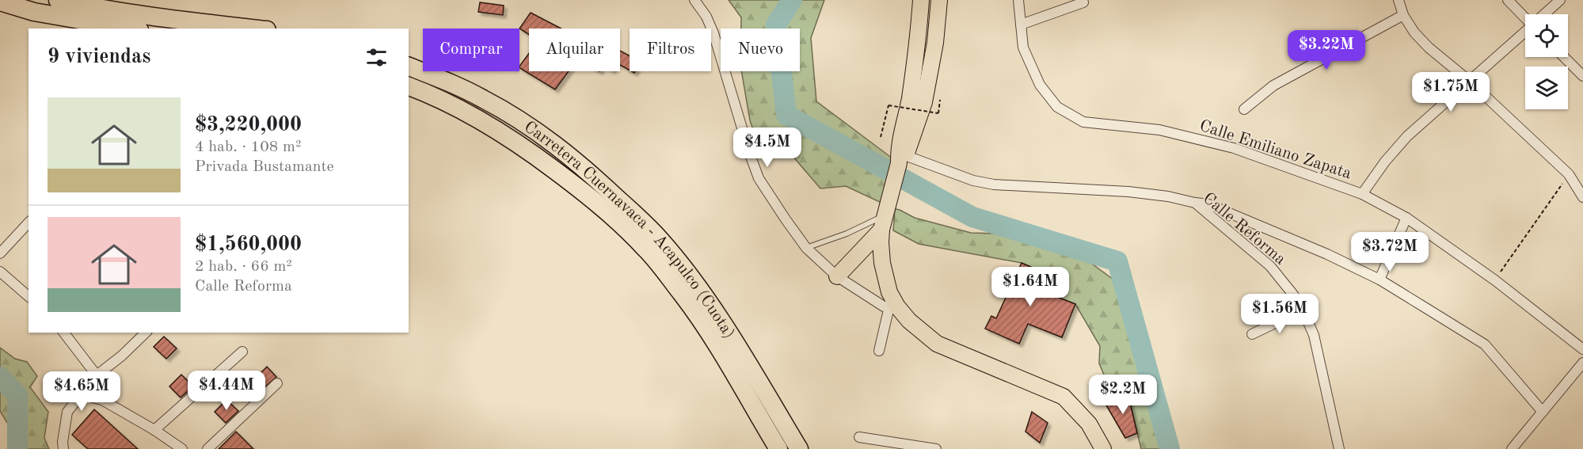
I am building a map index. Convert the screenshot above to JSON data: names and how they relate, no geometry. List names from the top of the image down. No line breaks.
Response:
{"streets":{"highway":["Carretera Cuernavaca - Acapulco (Cuota)"],"street":["Calle Emiliano Zapata","Calle Reforma"]},"page":{"chip":["Comprar","Alquilar","Filtros","Nuevo"],"heading":"9 viviendas","price":["$3.22M","$1.75M","$4.5M","$3.72M","$1.64M","$1.56M","$4.44M","$4.65M","$2.2M"],"list":[{"name":"$3,220,000","note":"4 hab. · 108 m² · Privada Bustamante"},{"name":"$1,560,000","note":"2 hab. · 66 m² · Calle Reforma"}]}}
